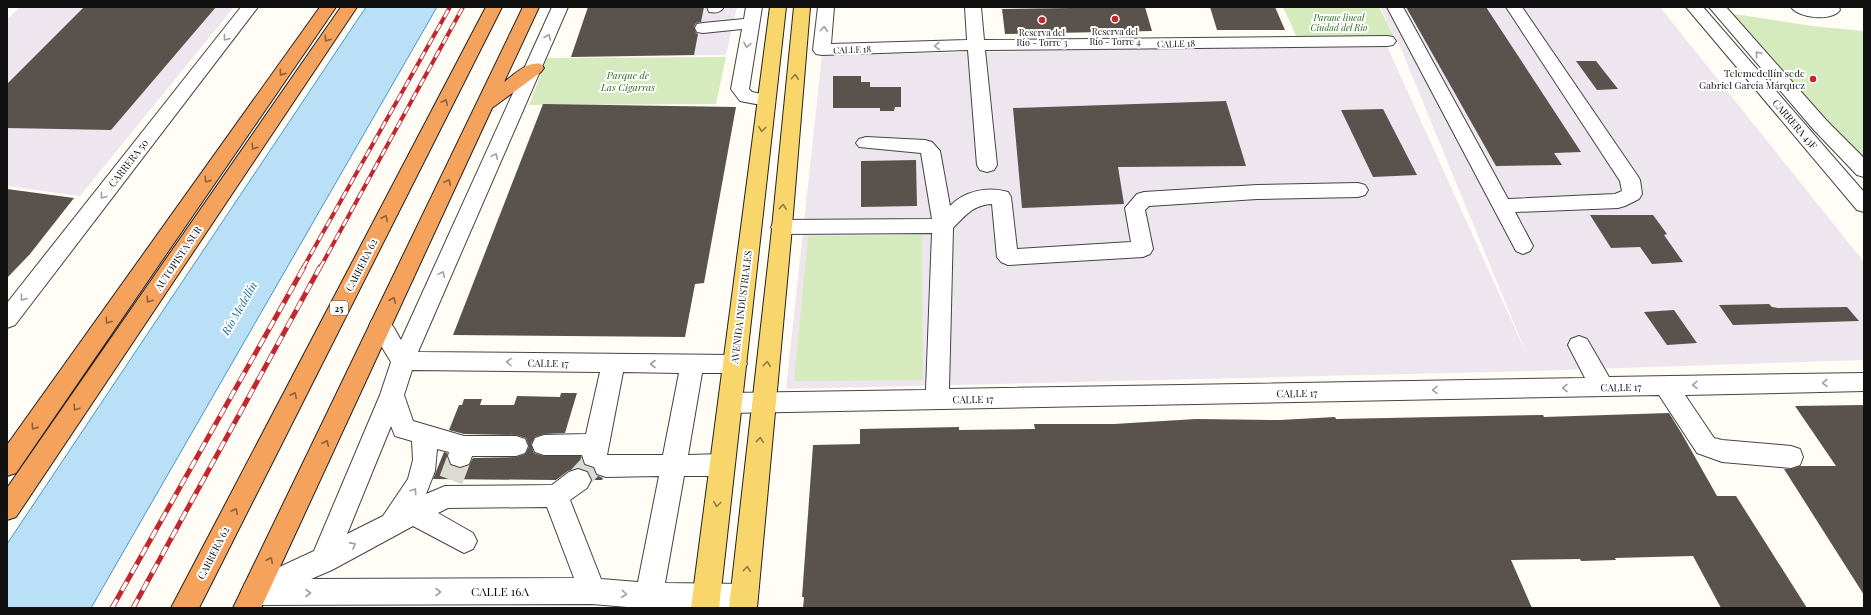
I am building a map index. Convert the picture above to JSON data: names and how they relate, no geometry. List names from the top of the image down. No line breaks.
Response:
{"streets":{"highway":["AUTOPISTA SUR","CARRERA 62","25"],"main road":["AVENIDA INDUSTRIALES"],"street":["CALLE 18","CARRERA 43F","CARRERA 50","CALLE 17","CALLE 16A"]},"crossings":[["AVENIDA INDUSTRIALES","CALLE 17"],["AVENIDA INDUSTRIALES","CALLE 16A"]],"one_way":["CARRERA 50","AUTOPISTA SUR"],"water":["Río Medellín"],"parks":["Parque lineal Ciudad del Rio","Parque de Las Cigarras"],"places":["Reserva del Río - Torre 4","Reserva del Río - Torre 3","Telemedellín sede Gabriel García Márquez"]}
